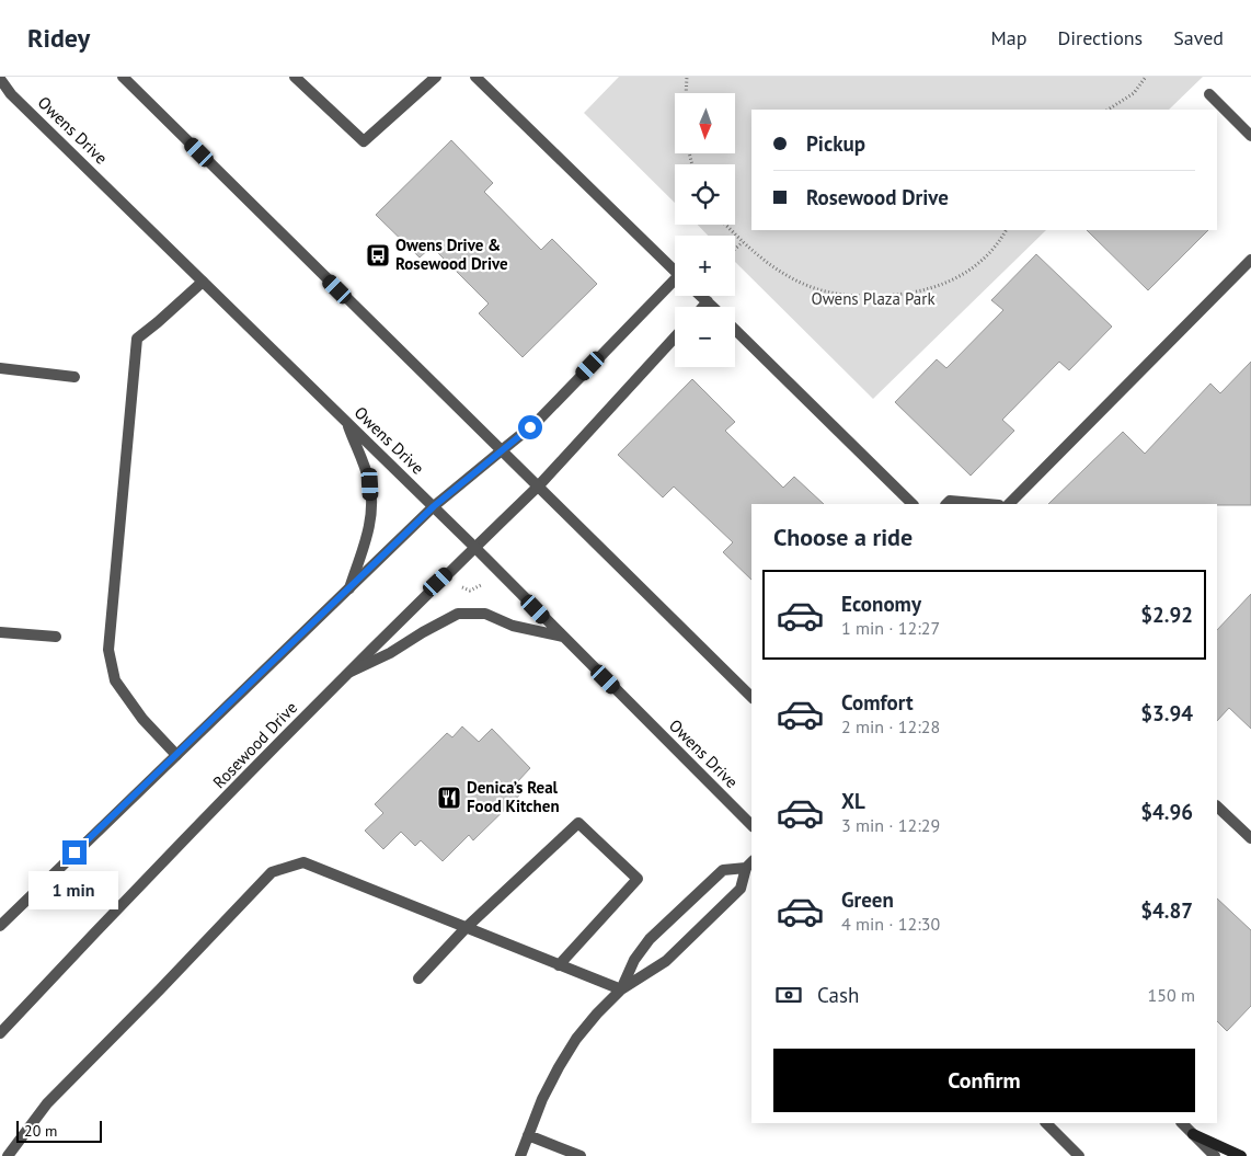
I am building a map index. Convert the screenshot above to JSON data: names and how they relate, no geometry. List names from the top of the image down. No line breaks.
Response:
{"streets":{"street":["Owens Drive","Rosewood Drive"]},"crossings":[["Owens Drive","Rosewood Drive"]],"parks":["Owens Plaza Park"],"places":{"bus stop":["Owens Drive & Rosewood Drive"],"restaurant":["Denica’s Real Food Kitchen"]},"scale_bar":"20 m","north":"bottom","page":{"header":"Ridey","nav":["Map","Directions","Saved"],"map_buttons":["+","−"],"banner":["Pickup","Rosewood Drive"],"heading":"Choose a ride","list":[{"name":"Economy","note":"1 min · 12:27","value":"$2.92"},{"name":"Comfort","note":"2 min · 12:28","value":"$3.94"},{"name":"XL","note":"3 min · 12:29","value":"$4.96"},{"name":"Green","note":"4 min · 12:30","value":"$4.87"}],"bubble":"1 min","pay":["Cash","150 m"],"buttons":"Confirm","scale":"20 m"}}
